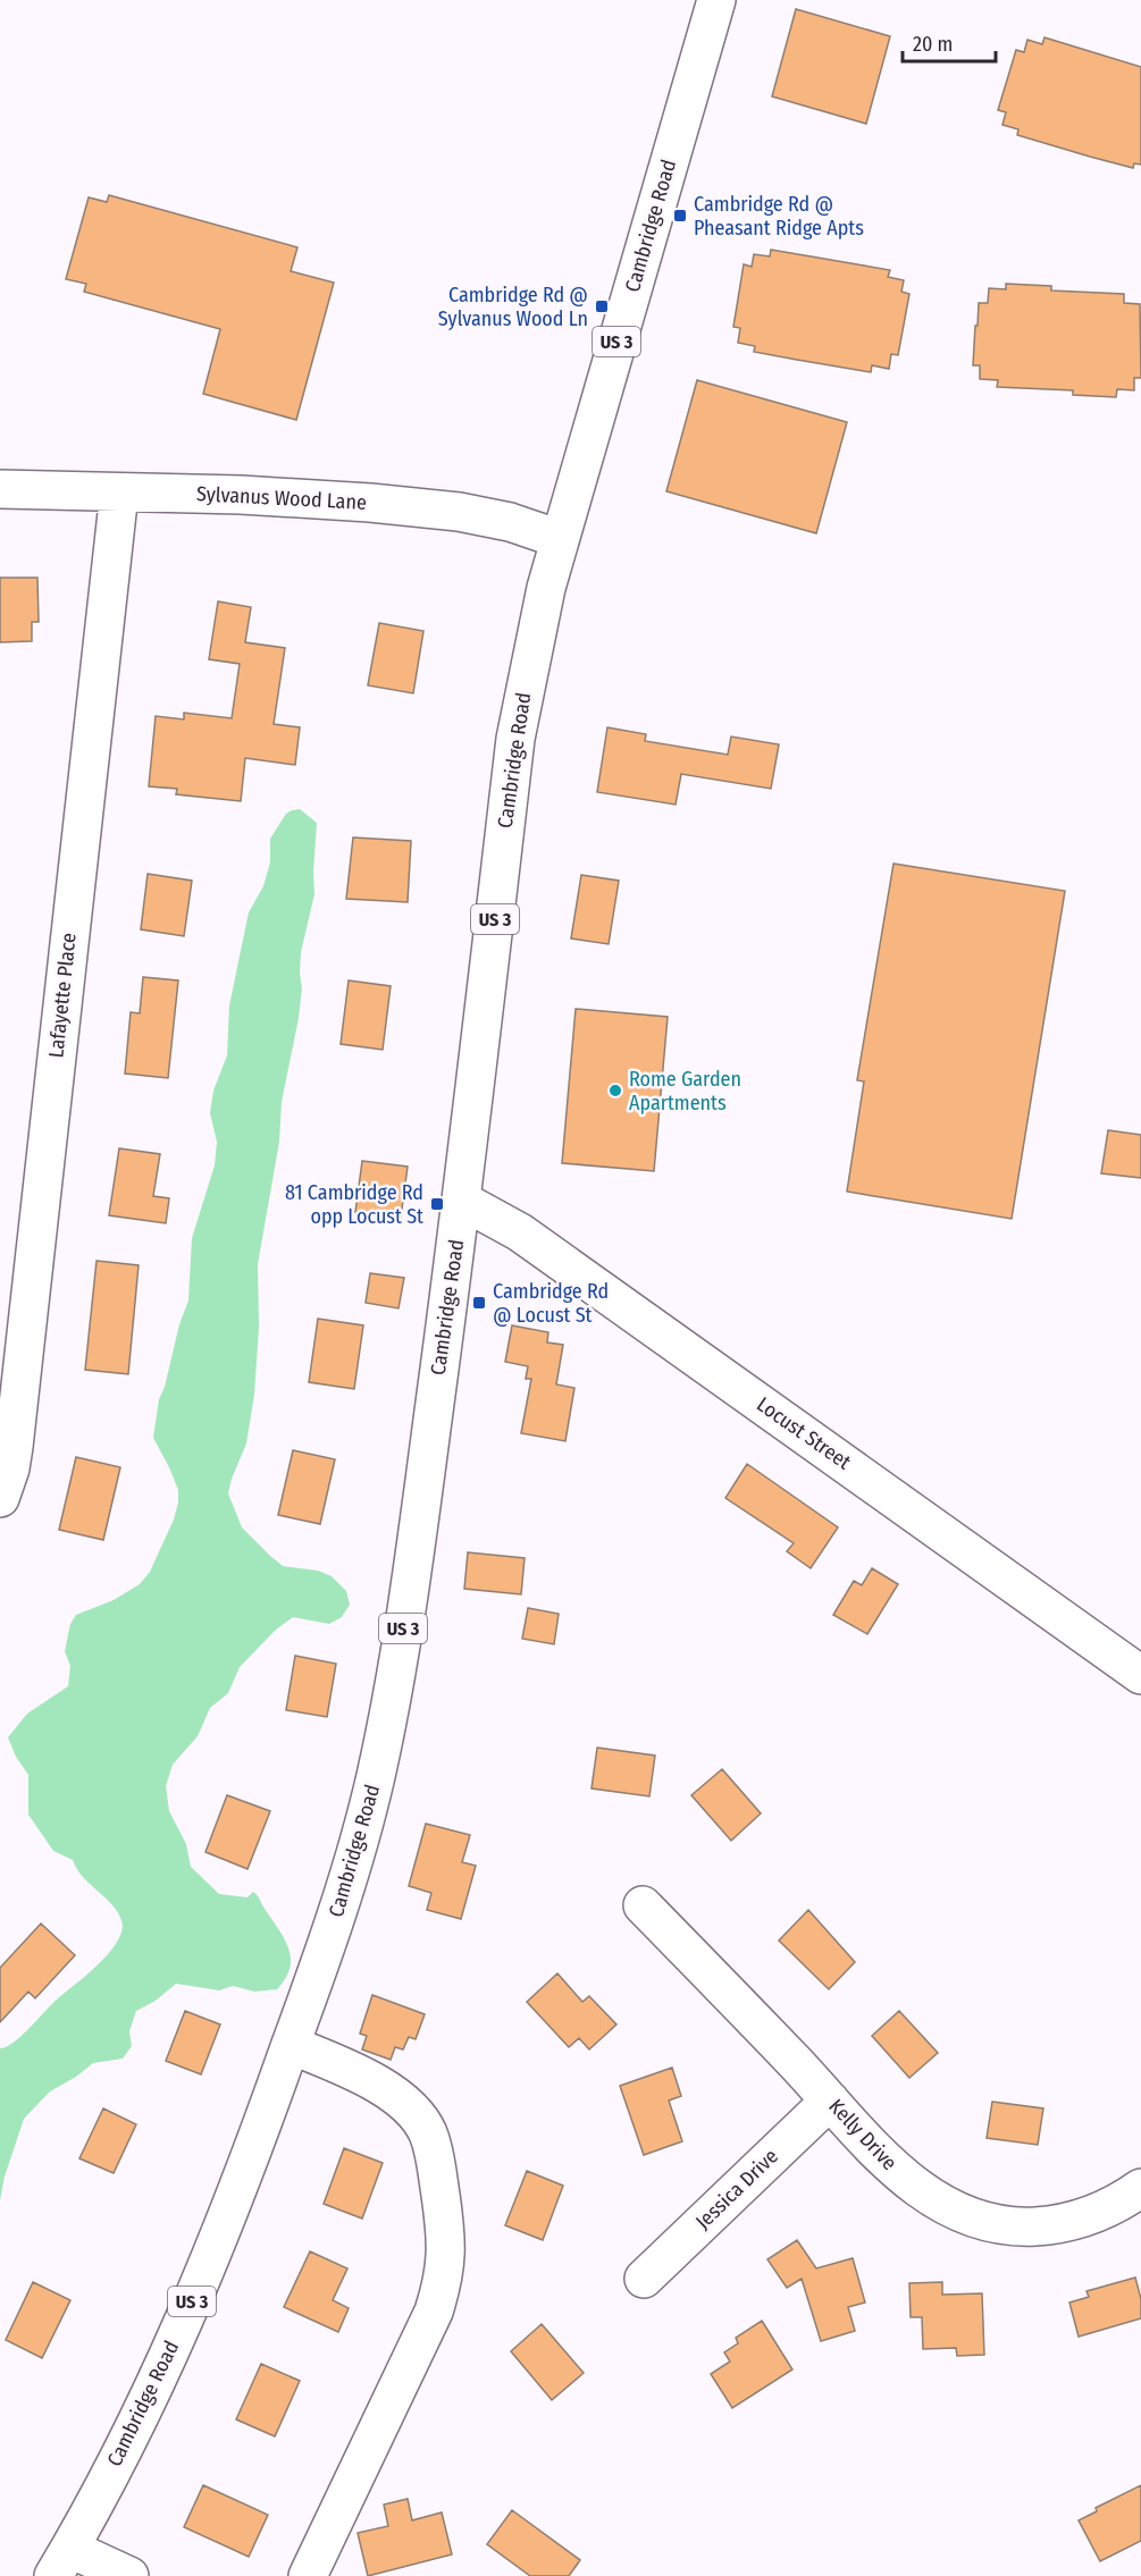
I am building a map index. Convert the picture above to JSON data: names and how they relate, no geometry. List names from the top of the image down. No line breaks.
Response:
{"streets":{"main road":["Cambridge Road","US 3","Sylvanus Wood Lane","Lafayette Place","Locust Street","Kelly Drive","Jessica Drive"]},"crossings":[["Cambridge Road","Sylvanus Wood Lane"],["Cambridge Road","Locust Street"],["Sylvanus Wood Lane","Lafayette Place"],["Kelly Drive","Jessica Drive"]],"places":{"transit":["Cambridge Rd @ Pheasant Ridge Apts","Cambridge Rd @ Sylvanus Wood Ln","81 Cambridge Rd opp Locust St","Cambridge Rd @ Locust St"],"other":["Rome Garden Apartments"]},"scale_bar":"20 m"}
